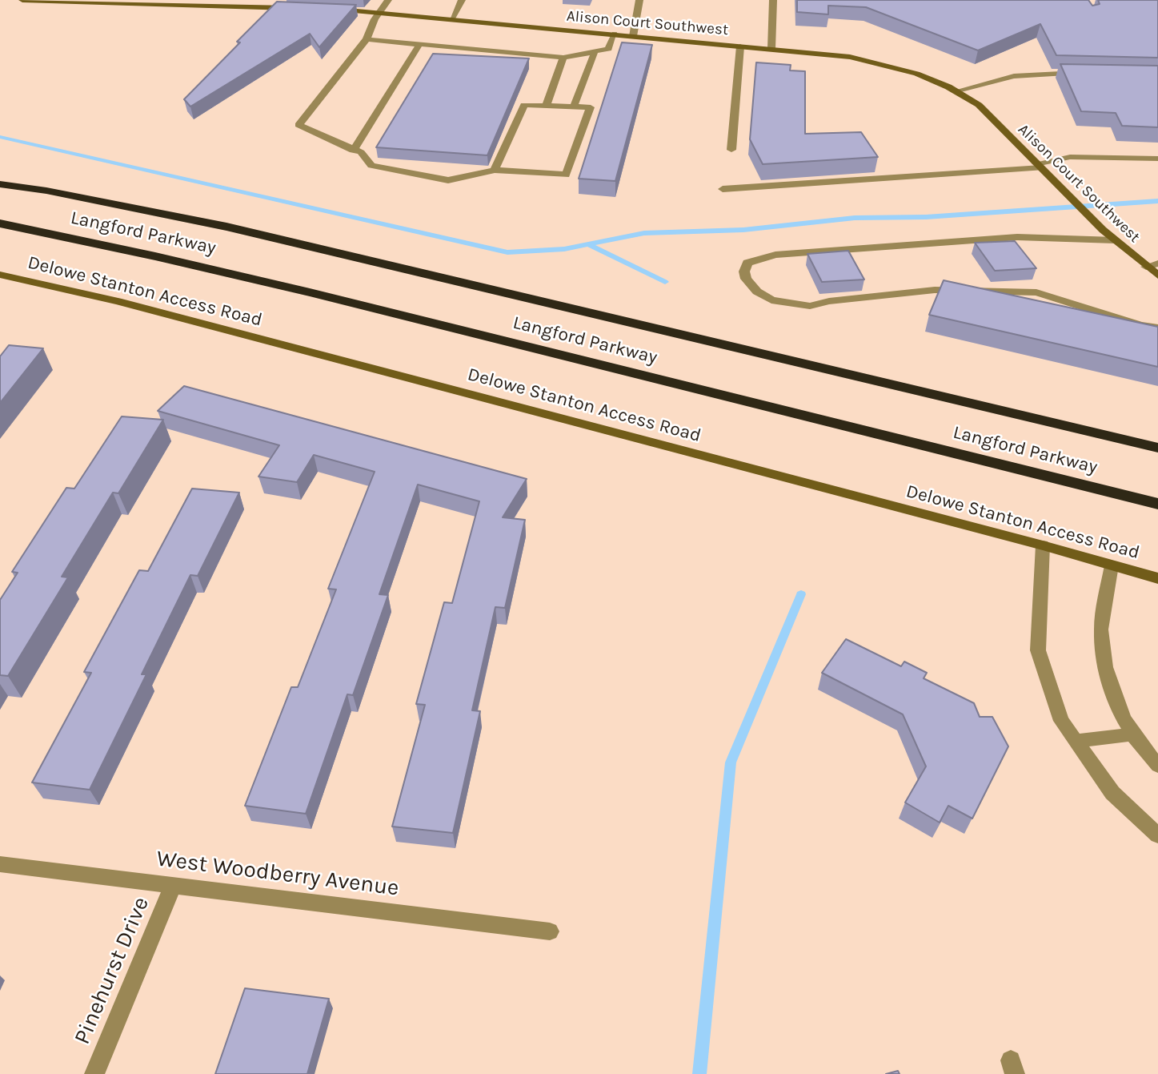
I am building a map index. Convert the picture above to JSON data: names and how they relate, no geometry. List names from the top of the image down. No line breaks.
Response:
{"streets":{"highway":["Langford Parkway"],"street":["Alison Court Southwest","Delowe Stanton Access Road","West Woodberry Avenue","Pinehurst Drive"]},"crossings":[["West Woodberry Avenue","Pinehurst Drive"]]}
